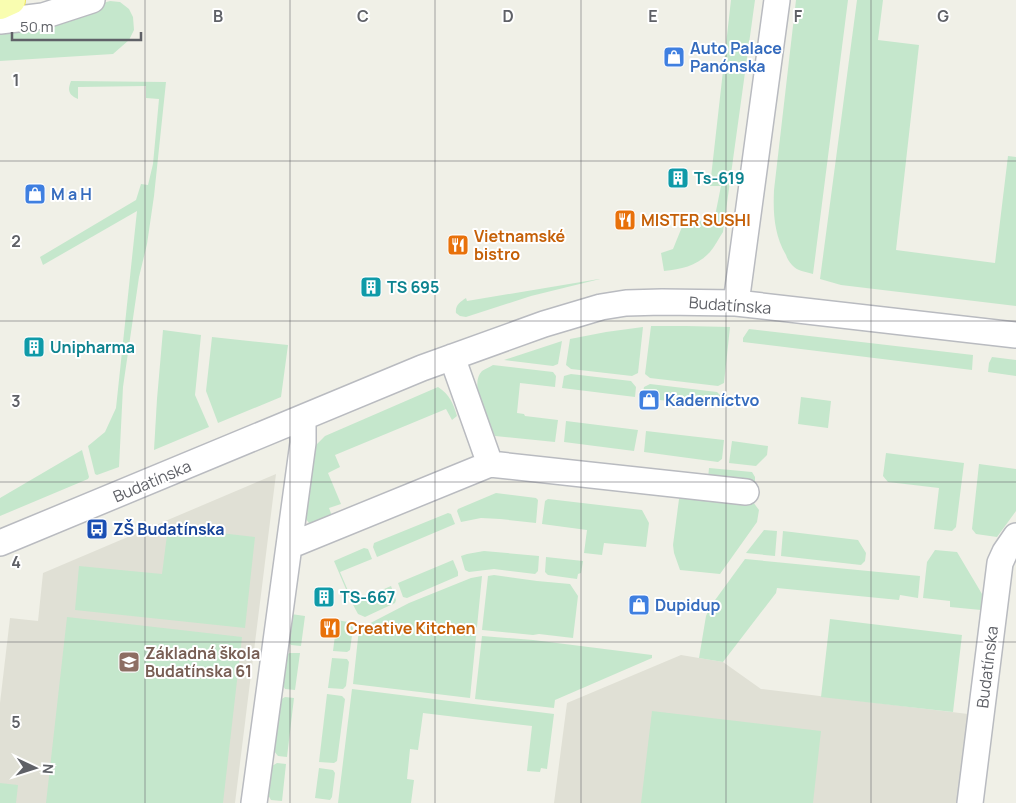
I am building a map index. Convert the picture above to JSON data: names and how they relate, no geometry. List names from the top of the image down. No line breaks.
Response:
{"streets":{"street":["Budatínska"]},"places":{"shop":["Auto Palace Panónska","M a H","Kaderníctvo","Dupidup"],"building":["Ts-619","TS 695","Unipharma","TS-667"],"restaurant":["MISTER SUSHI","Vietnamské bistro","Creative Kitchen"],"bus stop":["ZŠ Budatínska"],"school or university":["Základná škola Budatínska 61"]},"scale_bar":"50 m","north":"right","grid":{"columns":["B","C","D","E","F","G"],"rows":["1","2","3","4","5"]}}
